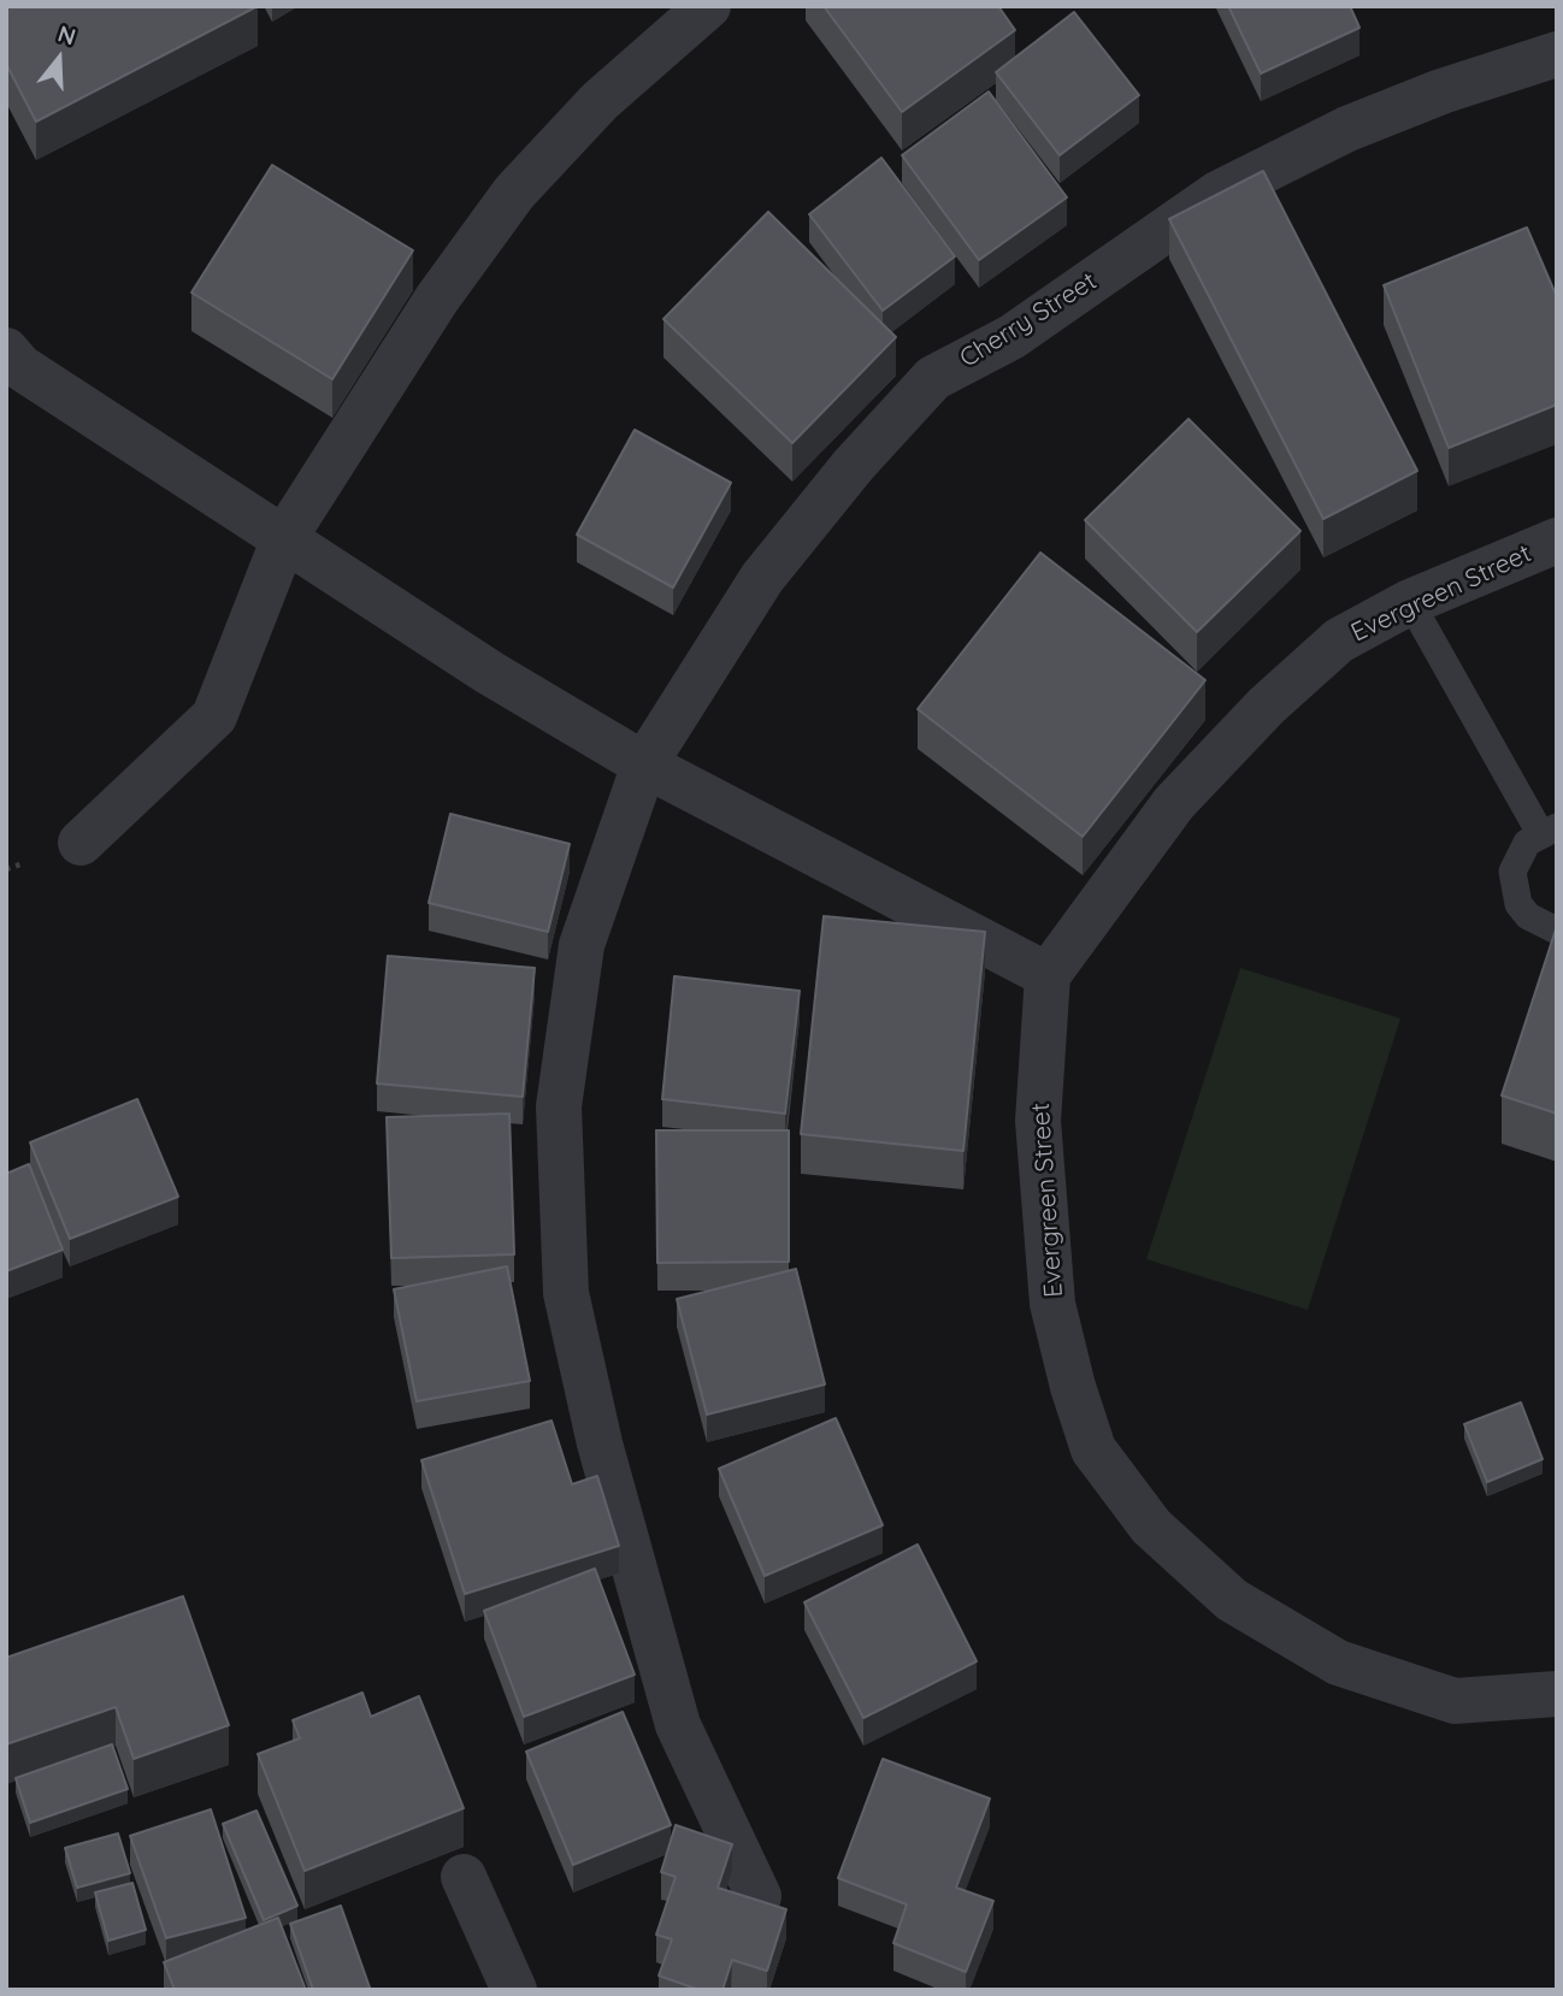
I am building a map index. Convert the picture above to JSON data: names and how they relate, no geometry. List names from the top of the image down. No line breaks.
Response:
{"streets":{"street":["Cherry Street","Evergreen Street"]},"north":"top"}
